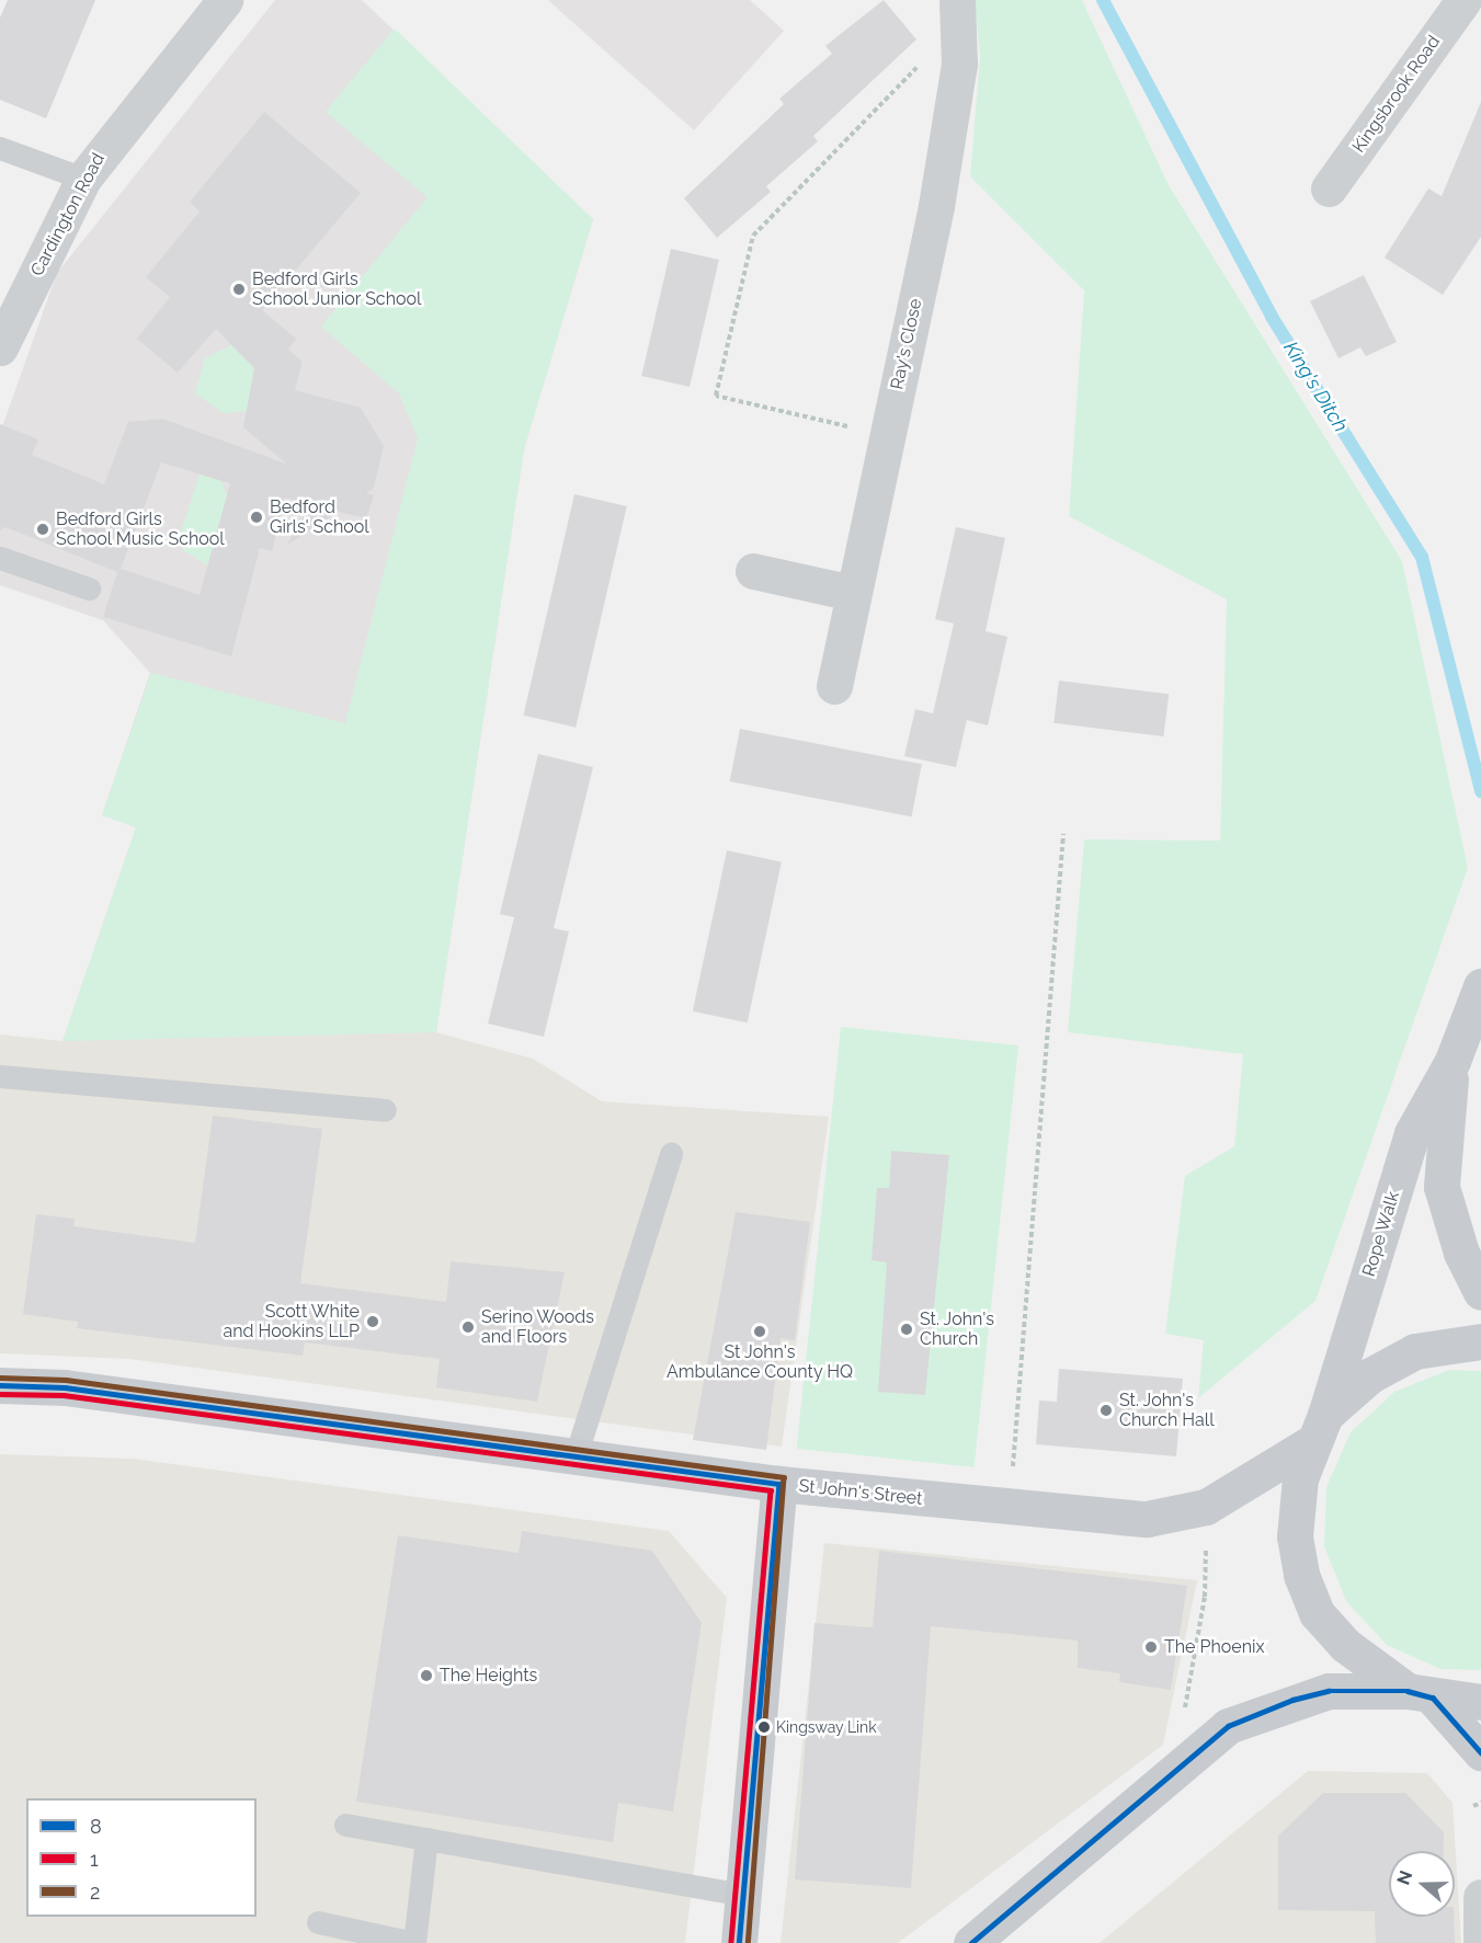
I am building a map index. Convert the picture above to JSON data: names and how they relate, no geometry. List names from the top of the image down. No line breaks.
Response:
{"streets":{"main road":["Rope Walk","St John's Street"],"street":["Kingsbrook Road","Cardington Road","Ray's Close"]},"crossings":[["Rope Walk","St John's Street"]],"water":["King's Ditch"],"places":["Bedford Girls School Junior School","Bedford Girls' School","Bedford Girls School Music School","Scott White and Hookins LLP","Serino Woods and Floors","St. John's Church","St John's Ambulance County HQ","St. John's Church Hall","The Phoenix","The Heights","Kingsway Link"],"lines":["transit line 2","transit line 8","transit line 1"],"legend":["8","1","2"],"north":"left"}
